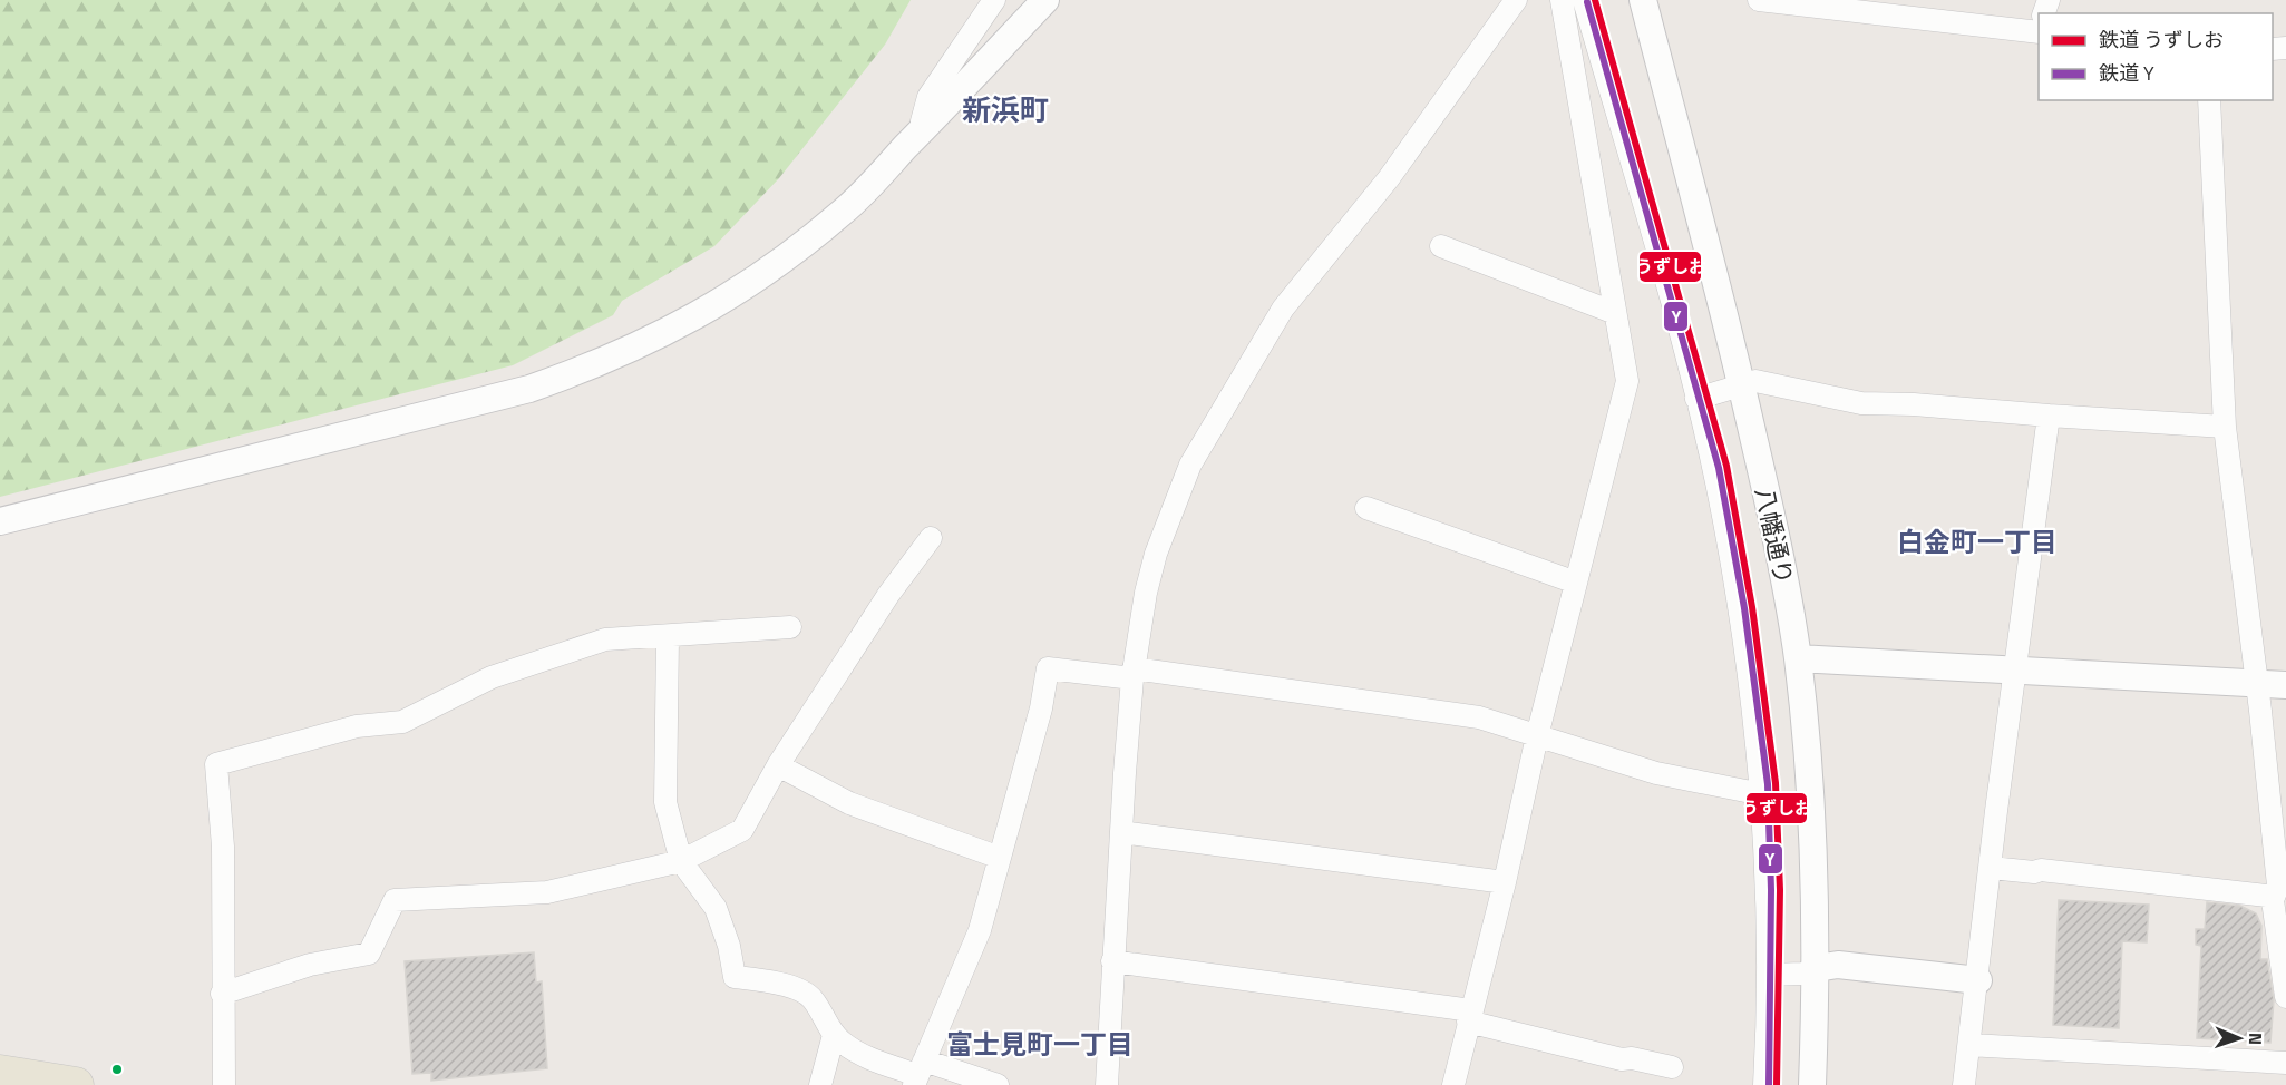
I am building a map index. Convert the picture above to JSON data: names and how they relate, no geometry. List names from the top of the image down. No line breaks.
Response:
{"streets":{"street":["八幡通り"]},"districts":["新浜町","白金町一丁目","富士見町一丁目"],"lines":["rail line うずしお","rail line Y"],"legend":["鉄道 うずしお","鉄道 Y"],"north":"right"}
